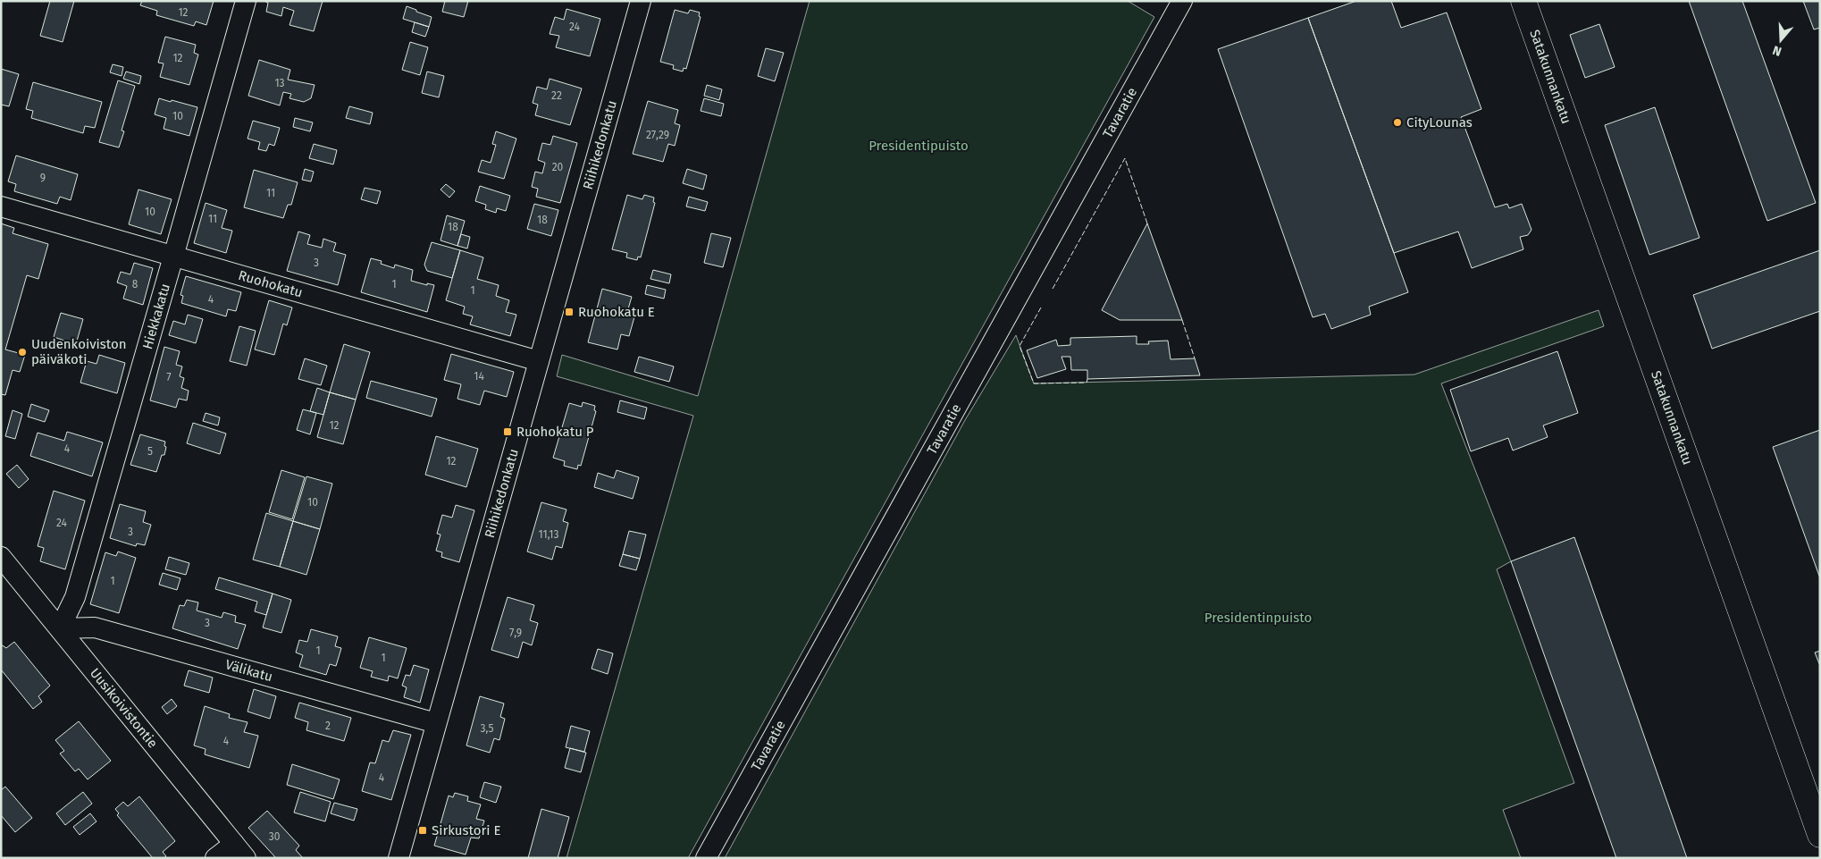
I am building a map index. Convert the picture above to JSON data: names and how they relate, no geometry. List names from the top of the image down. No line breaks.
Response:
{"streets":{"main road":["Satakunnankatu"],"street":["Tavaratie","Riihikedonkatu","Ruohokatu","Hiekkakatu","Välikatu","Uusikoivistontie"]},"crossings":[["Riihikedonkatu","Ruohokatu"],["Riihikedonkatu","Välikatu"],["Ruohokatu","Hiekkakatu"],["Hiekkakatu","Välikatu"],["Hiekkakatu","Uusikoivistontie"],["Välikatu","Uusikoivistontie"]],"parks":["Presidentipuisto","Presidentinpuisto"],"places":{"other":["CityLounas","Uudenkoiviston päiväkoti"],"transit":["Ruohokatu E","Ruohokatu P","Sirkustori E"]},"house_numbers":["12","24","12","13","22","10","27,29","20","9","11","10","11","18","18","3","8","1","1","4","14","7","12","4","5","12","10","24","3","11,13","1","3","7,9","1","1","2","3,5","4","4","30"],"north":"bottom"}
